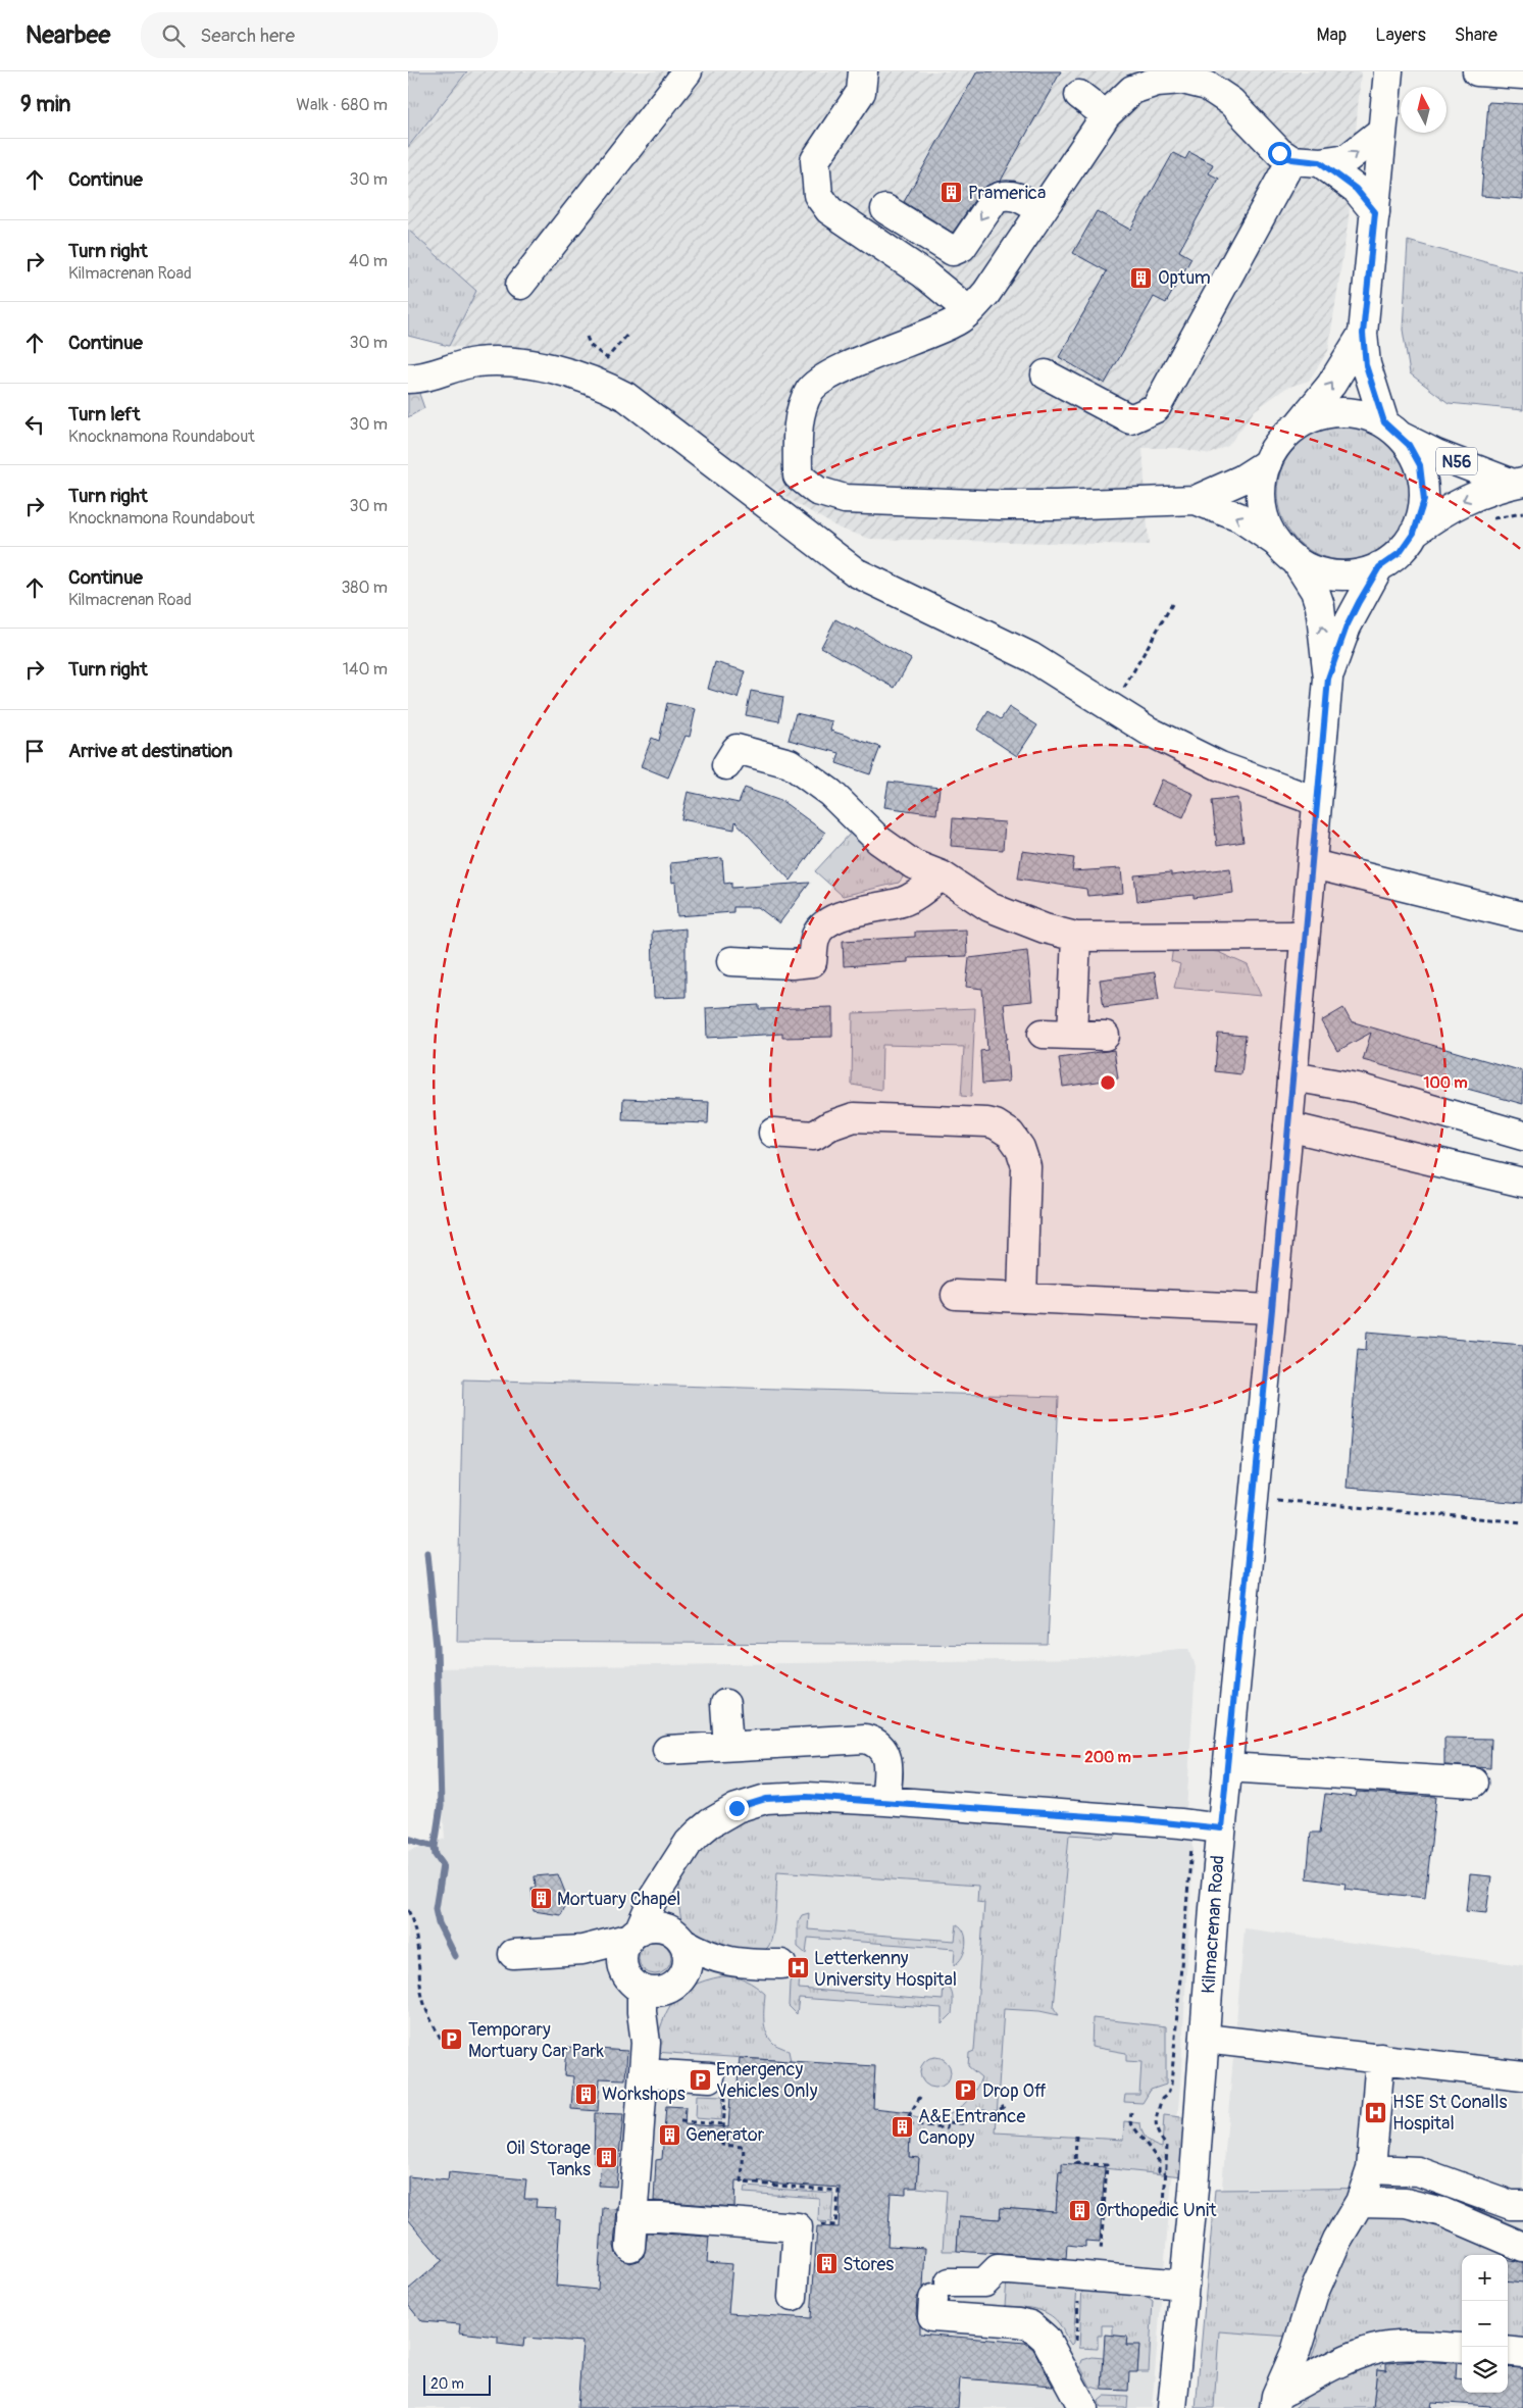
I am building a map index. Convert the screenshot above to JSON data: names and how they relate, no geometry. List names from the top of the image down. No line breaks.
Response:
{"streets":{"main road":["N56","Kilmacrenan Road"]},"crossings":[["N56","Kilmacrenan Road"]],"places":{"building":["Pramerica","Optum","Mortuary Chapel","Workshops","A&E Entrance Canopy","Generator","Oil Storage Tanks","Orthopedic Unit","Stores"],"hospital":["Letterkenny University Hospital","HSE St Conalls Hospital"],"parking":["Temporary Mortuary Car Park","Emergency Vehicles Only","Drop Off"]},"scale_bar":"20 m","north":"top","page":{"header":"Nearbee","search":"Search here","nav":["Map","Layers","Share"],"heading":["9 min","Walk · 680 m"],"list":[["Continue","30 m"],["Turn right","Kilmacrenan Road","40 m"],["Continue","30 m"],["Turn left","Knocknamona Roundabout","30 m"],["Turn right","Knocknamona Roundabout","30 m"],["Continue","Kilmacrenan Road","380 m"],["Turn right","140 m"],"Arrive at destination"],"map_buttons":["+","−"],"scale":"20 m"},"rings":["100 m","200 m"]}
